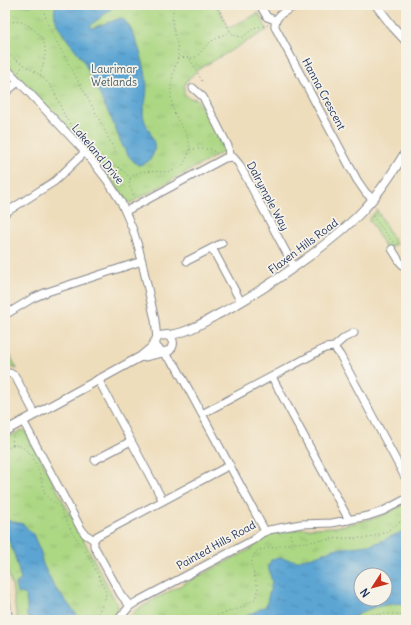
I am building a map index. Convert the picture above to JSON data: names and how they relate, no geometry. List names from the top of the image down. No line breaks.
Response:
{"streets":{"street":["Hanna Crescent","Lakeland Drive","Dalrymple Way","Flaxen Hills Road","Painted Hills Road"]},"crossings":[["Hanna Crescent","Flaxen Hills Road"],["Lakeland Drive","Flaxen Hills Road"],["Dalrymple Way","Flaxen Hills Road"]],"parks":["Laurimar Wetlands"],"north":"bottom left"}
